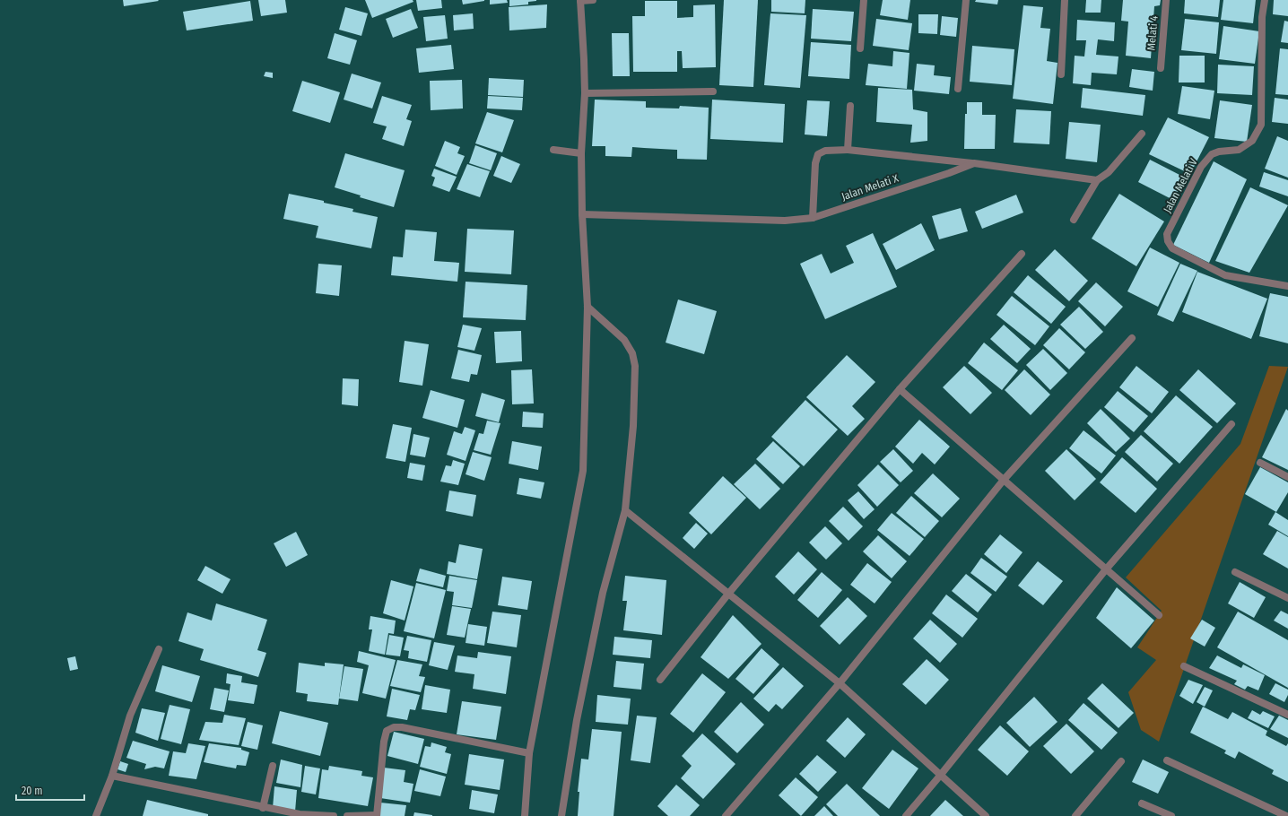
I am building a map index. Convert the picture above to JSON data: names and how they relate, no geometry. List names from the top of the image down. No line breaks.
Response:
{"streets":{"street":["Melati 4","Jalan Melati V","Jalan Melati X"]},"scale_bar":"20 m"}
